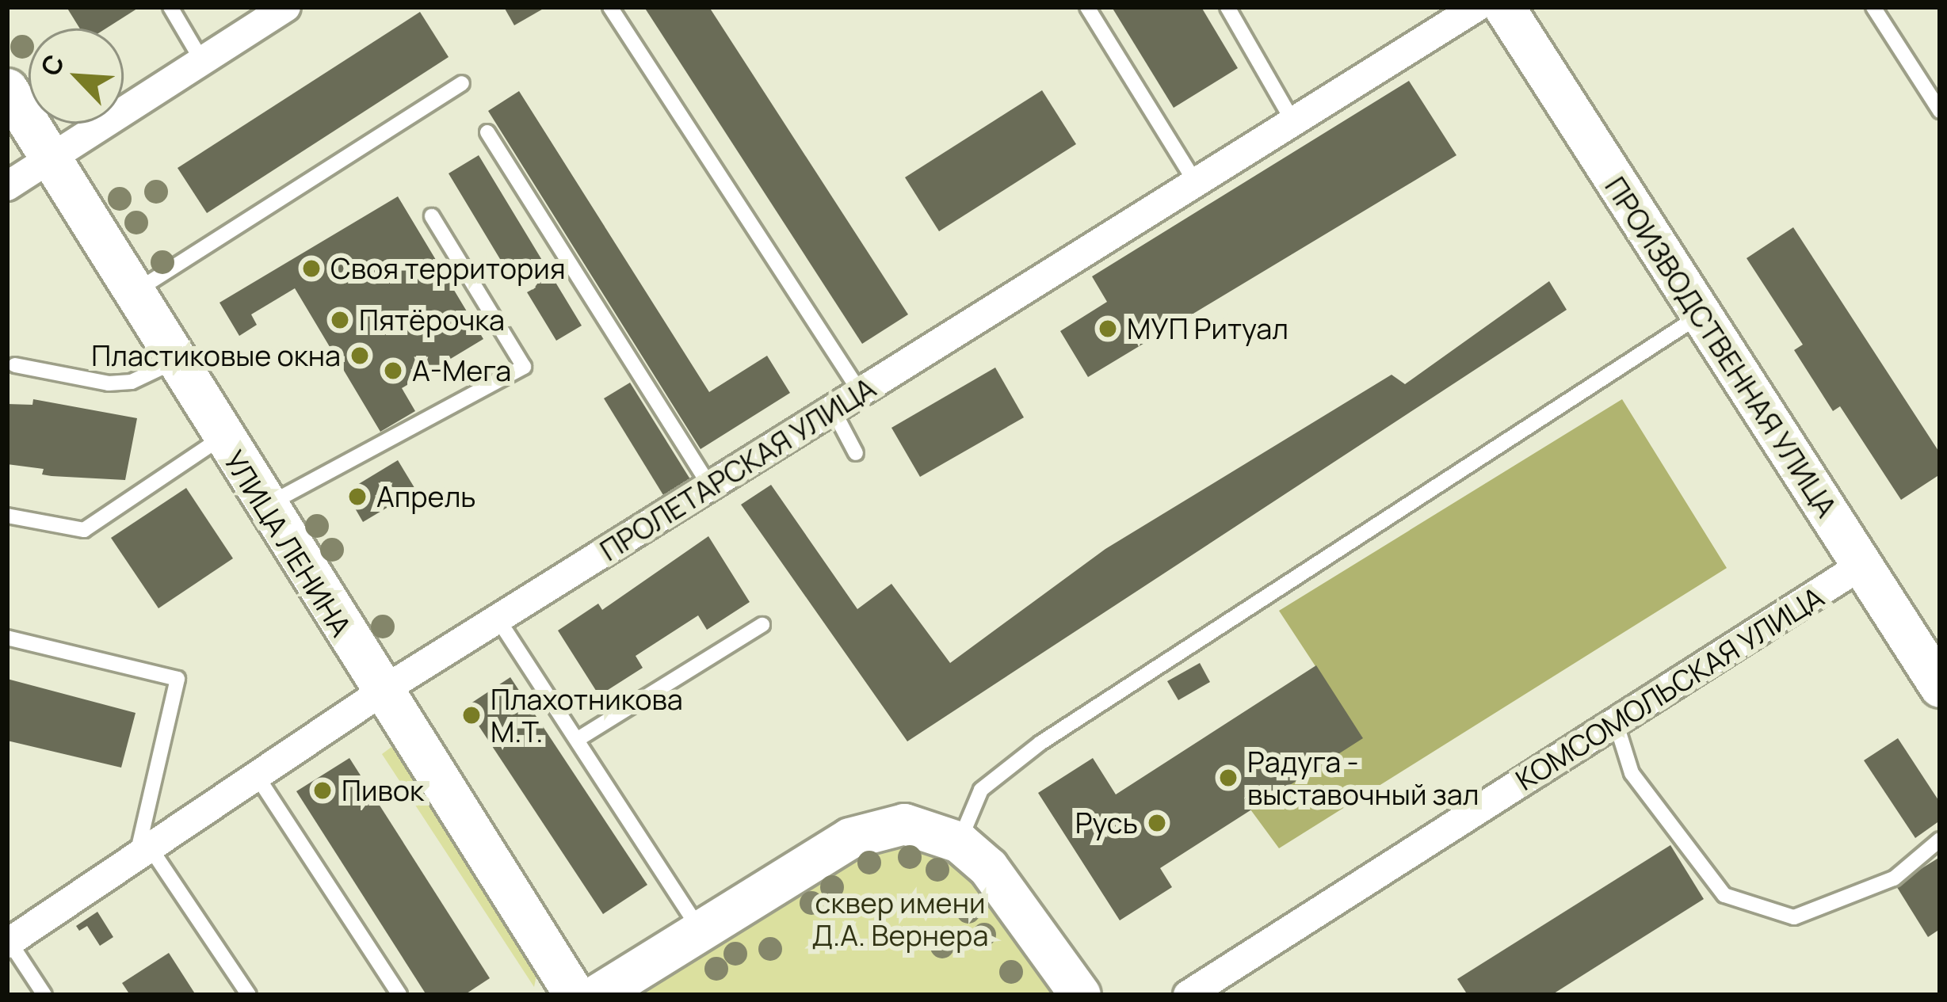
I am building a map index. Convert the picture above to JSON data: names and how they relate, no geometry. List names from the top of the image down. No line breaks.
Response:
{"streets":{"street":["ПРОИЗВОДСТВЕННАЯ УЛИЦА","ПРОЛЕТАРСКАЯ УЛИЦА","УЛИЦА ЛЕНИНА","КОМСОМОЛЬСКАЯ УЛИЦА"]},"crossings":[["ПРОИЗВОДСТВЕННАЯ УЛИЦА","КОМСОМОЛЬСКАЯ УЛИЦА"],["ПРОЛЕТАРСКАЯ УЛИЦА","УЛИЦА ЛЕНИНА"]],"parks":["сквер имени Д.А. Вернера"],"places":["Своя территория","Пятёрочка","МУП Ритуал","Пластиковые окна","А-Мега","Апрель","Плахотникова М.Т.","Радуга - выставочный зал","Пивок","Русь"],"north":"top left"}
